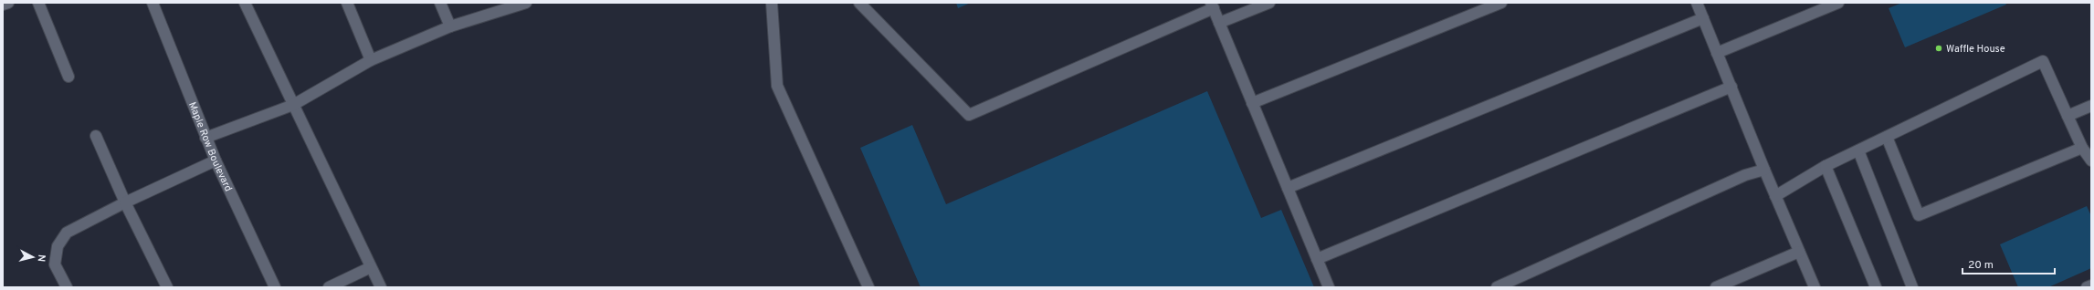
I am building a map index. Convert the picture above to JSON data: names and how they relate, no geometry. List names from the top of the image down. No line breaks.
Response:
{"streets":{"street":["Maple Row Boulevard"]},"places":["Waffle House"],"scale_bar":"20 m","north":"right"}
